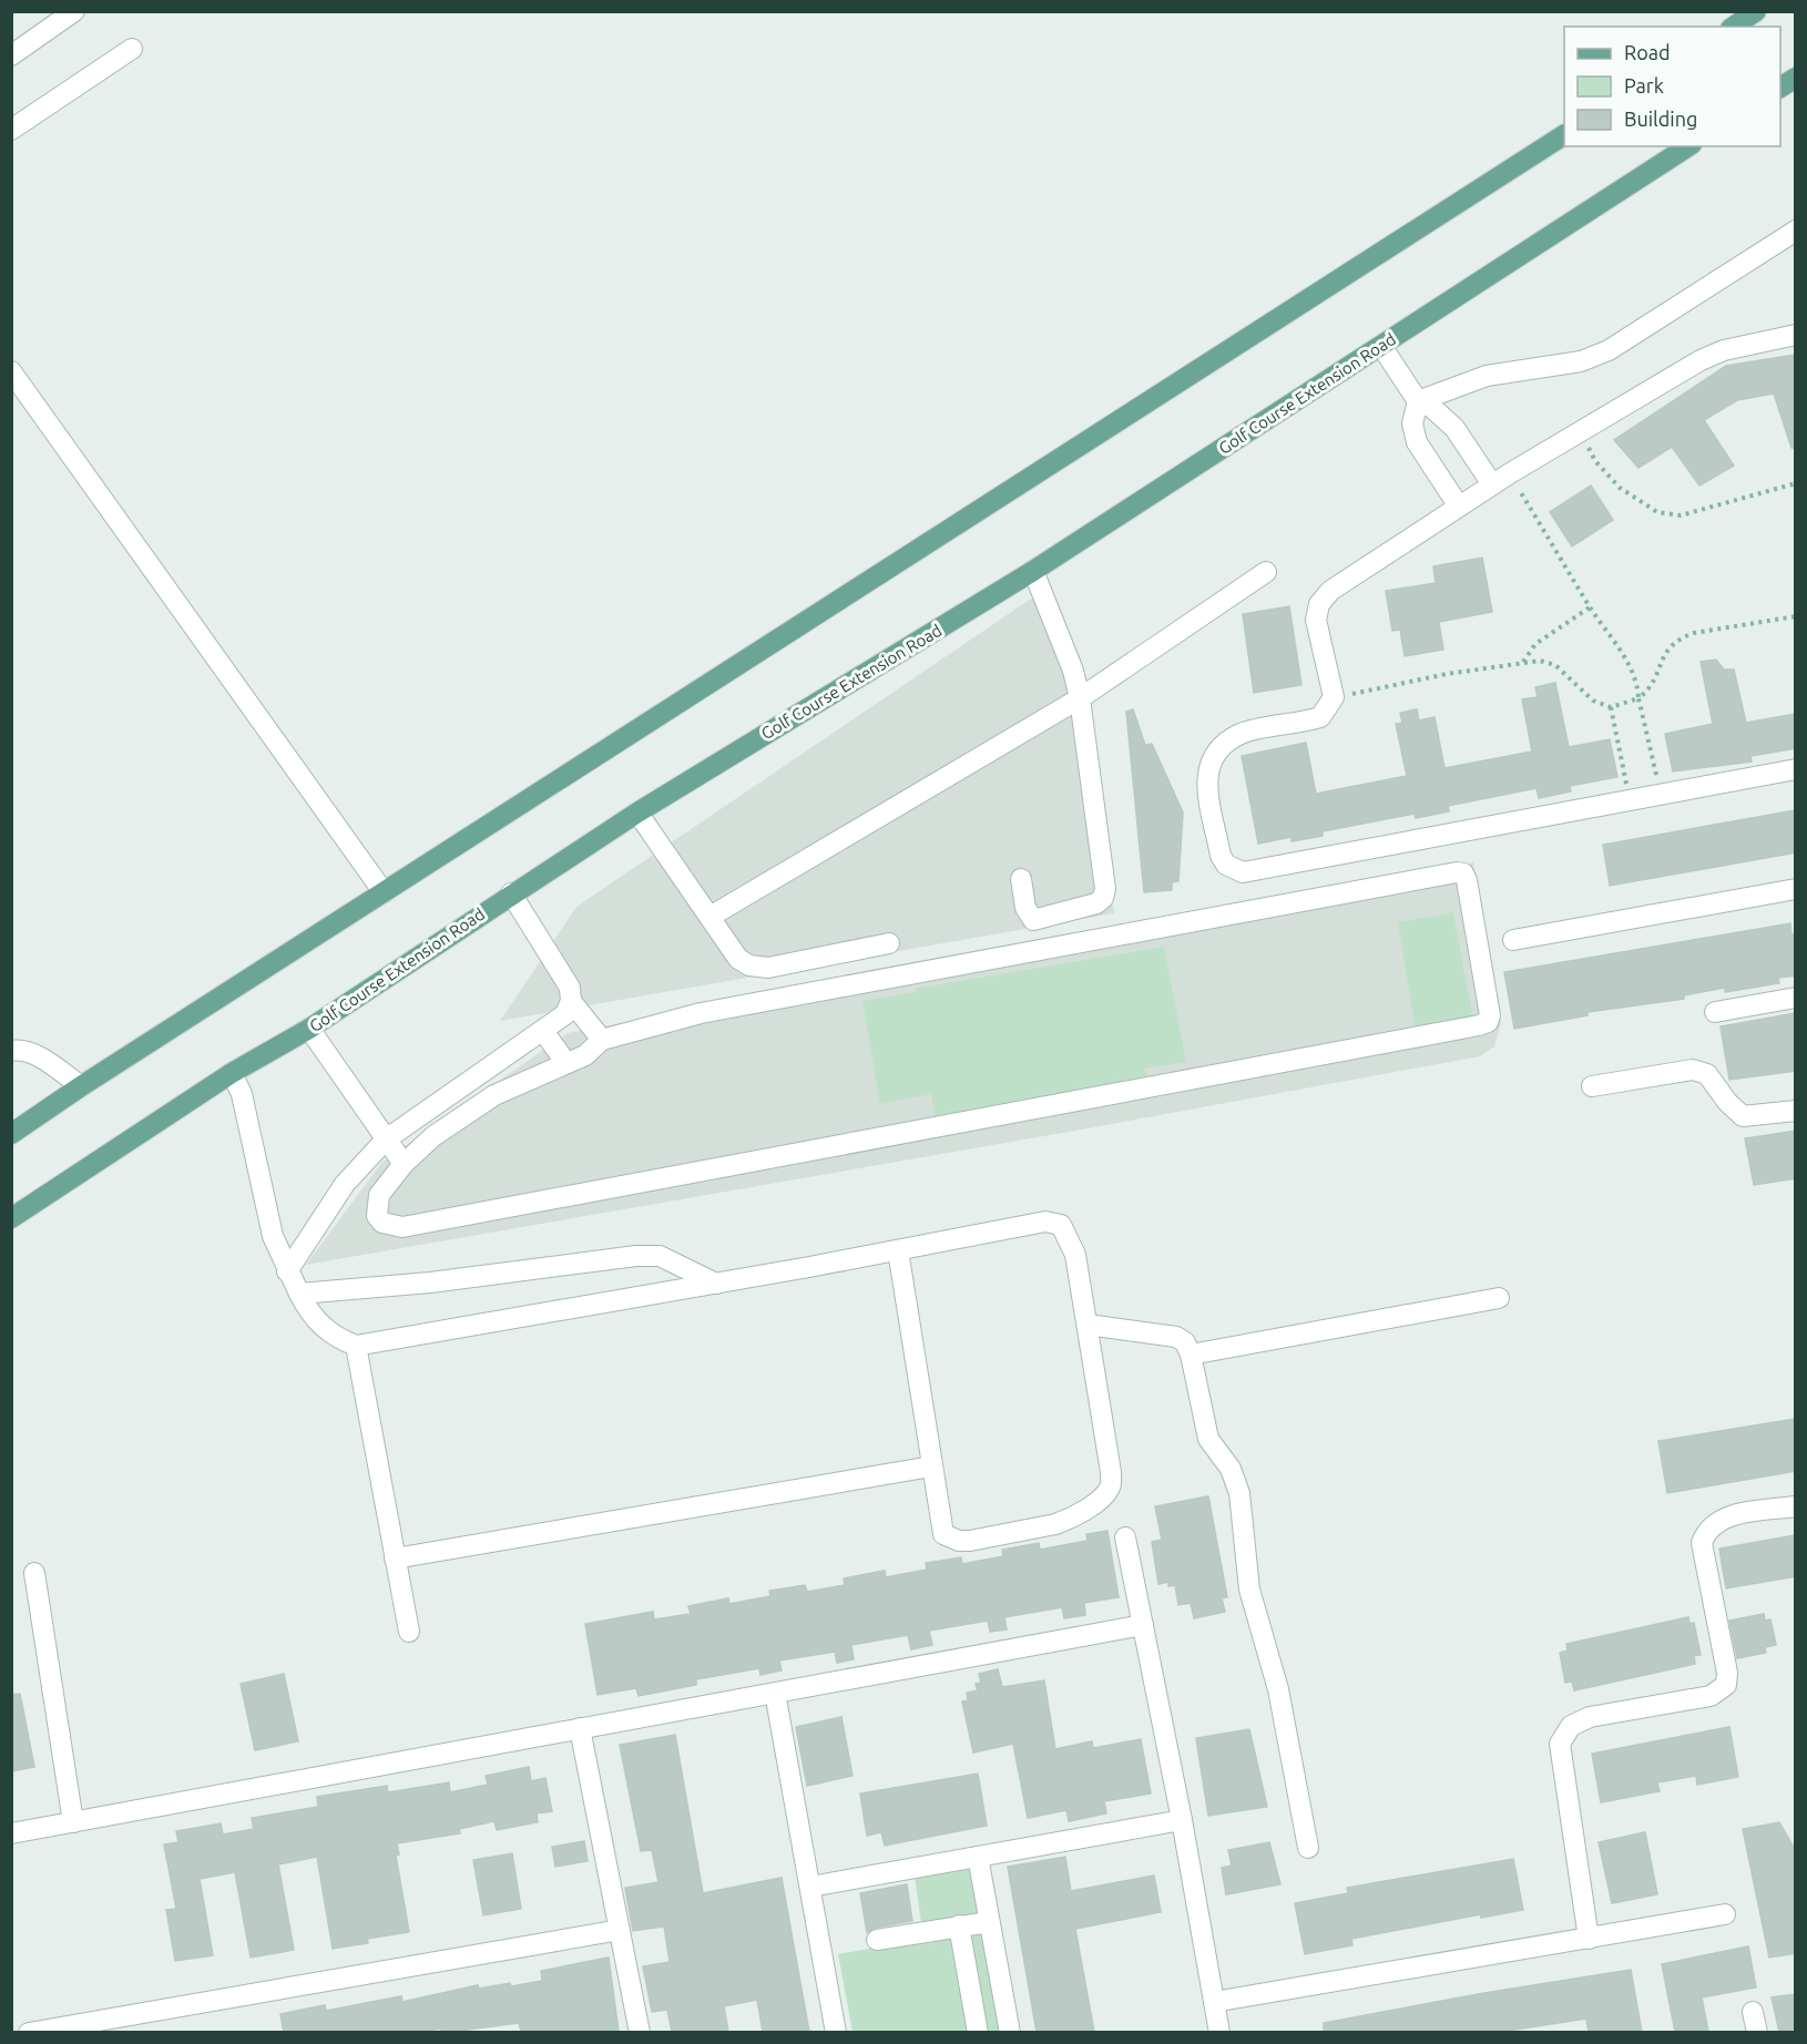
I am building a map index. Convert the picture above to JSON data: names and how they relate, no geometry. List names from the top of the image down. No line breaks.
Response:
{"streets":{"main road":["Golf Course Extension Road"]},"legend":["Road","Park","Building"]}
